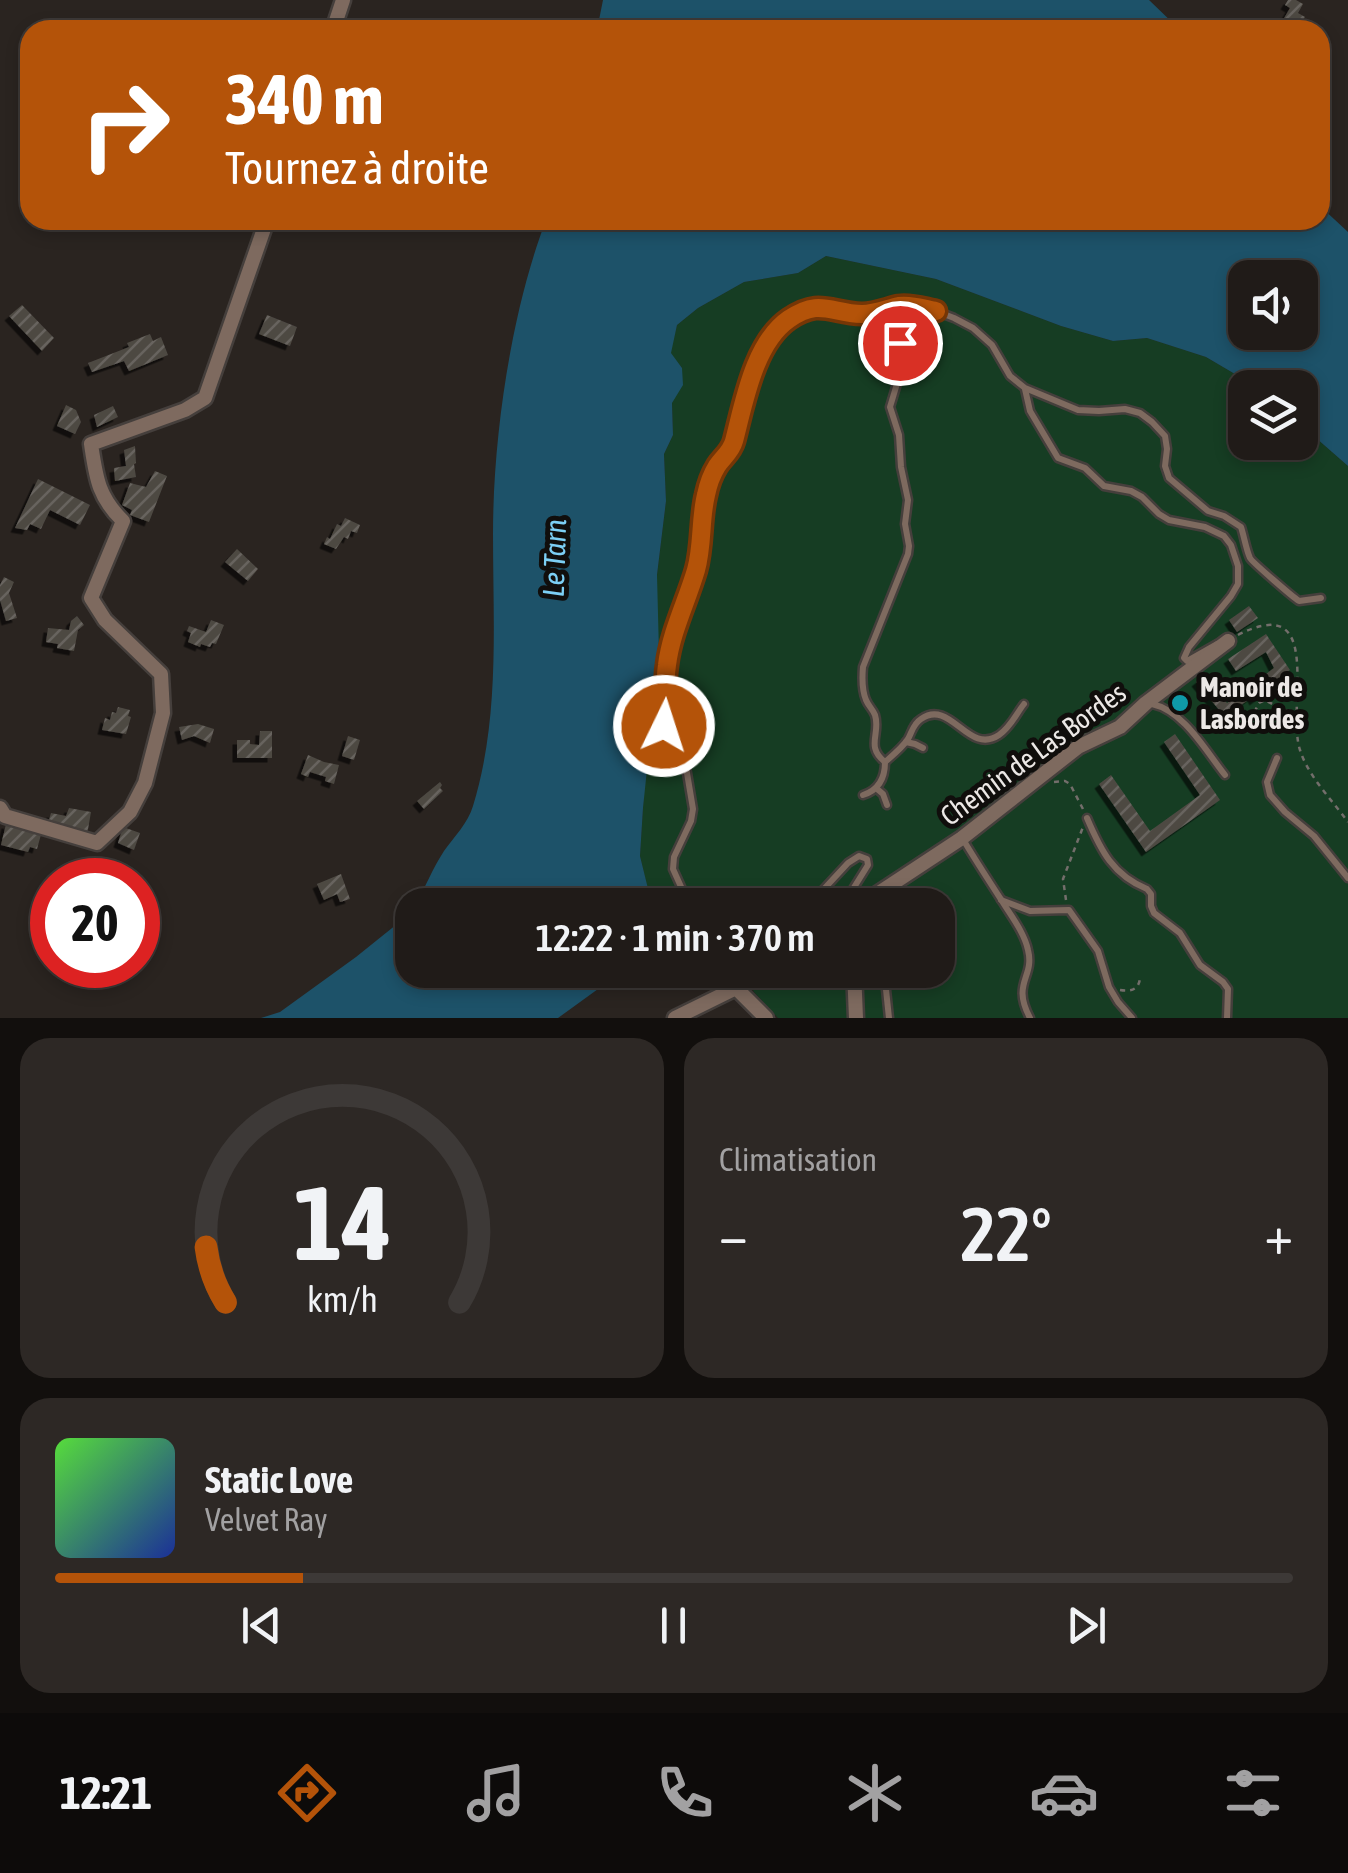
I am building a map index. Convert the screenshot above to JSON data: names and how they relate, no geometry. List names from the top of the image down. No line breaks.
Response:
{"streets":{"street":["Chemin de Las Bordes"]},"water":["Le Tarn"],"places":["Manoir de Lasbordes"],"page":{"turn":["340 m","Tournez à droite"],"limit":"20","trip":"12:22 · 1 min · 370 m","tile":"Climatisation","heat":["−","22°","+"],"song":["Static Love","Velvet Ray"],"tabs":"12:21","gauge":["14","km/h"]}}
